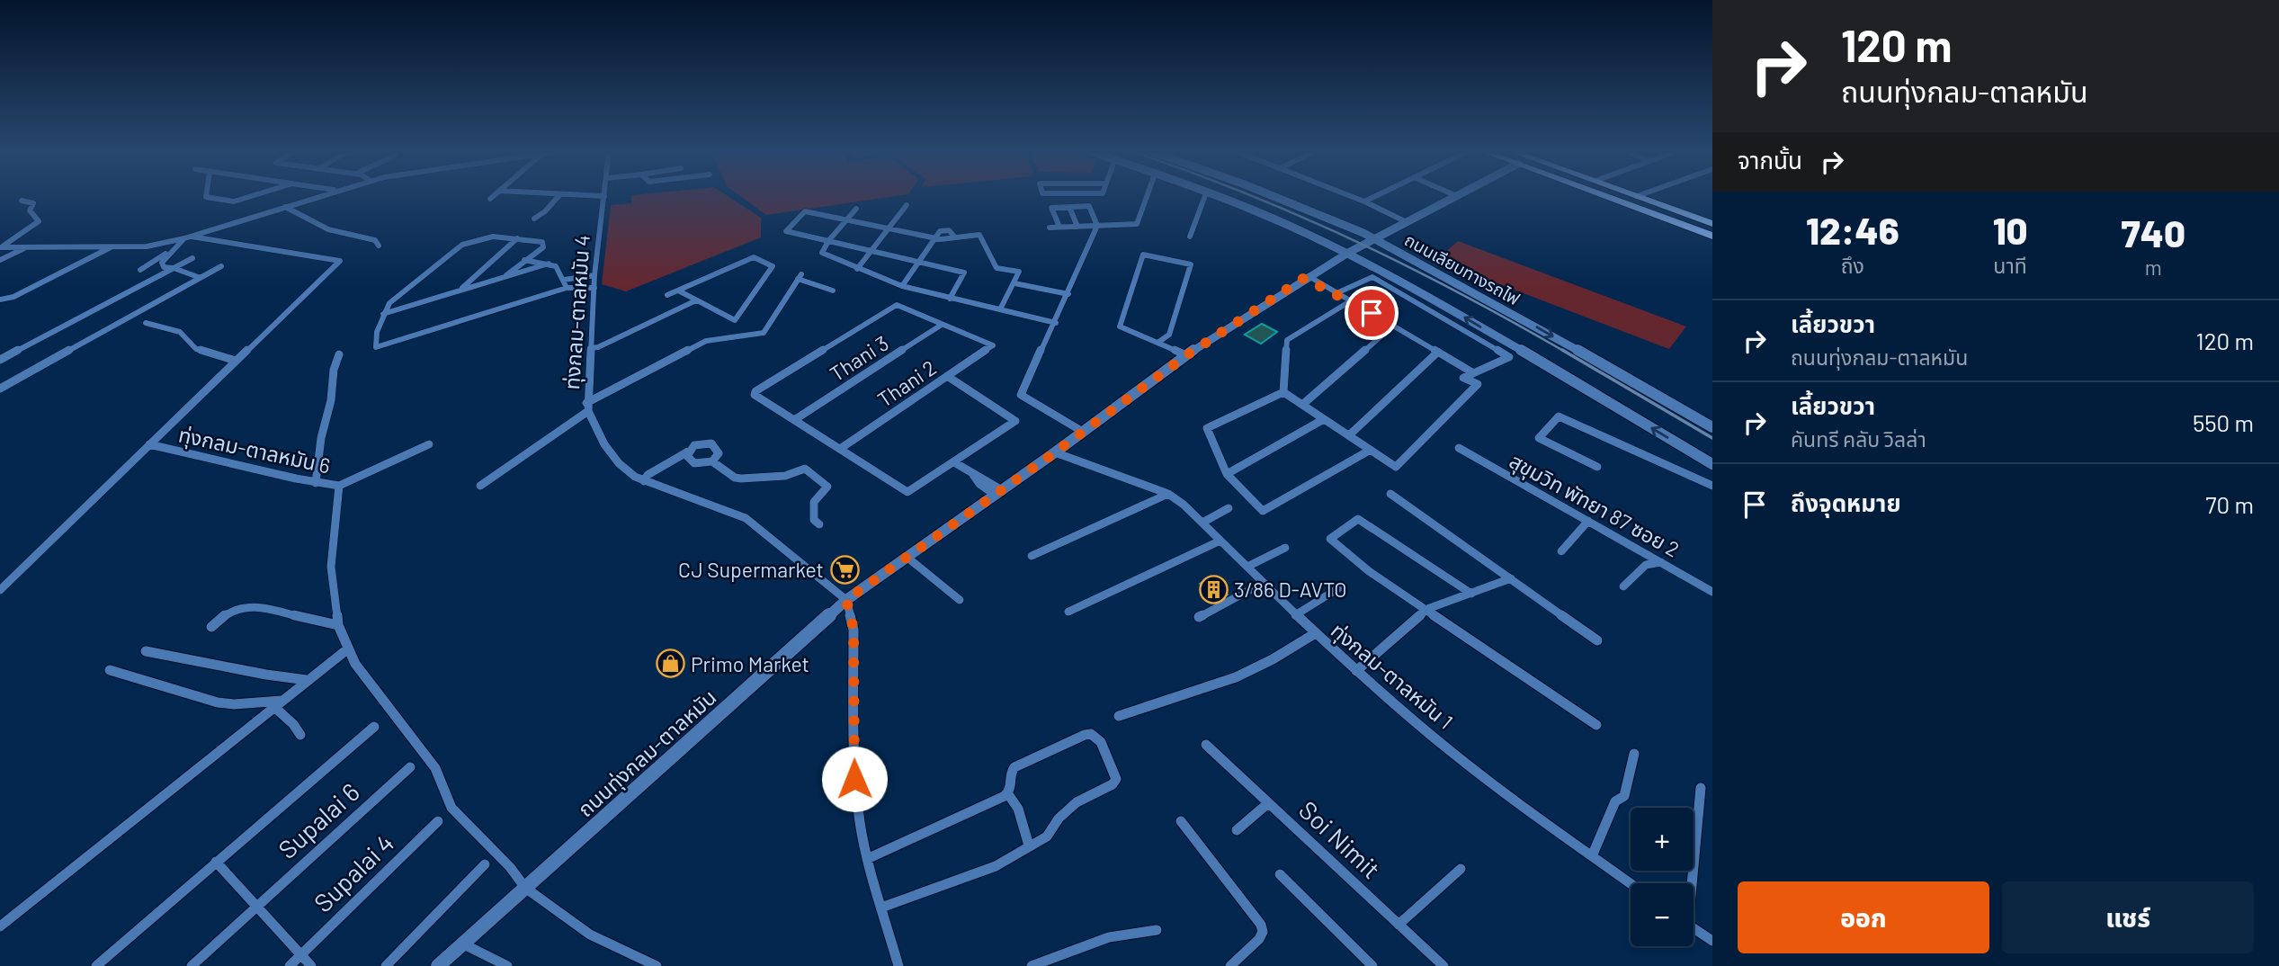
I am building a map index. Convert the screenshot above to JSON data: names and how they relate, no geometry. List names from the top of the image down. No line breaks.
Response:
{"streets":{"street":["ถนนเลียบทางรถไฟ","ทุ่งกลม-ตาลหมัน 4","Thani 3","Thani 2","ทุ่งกลม-ตาลหมัน 6","สุขุมวิท พัทยา 87 ซอย 2","ทุ่งกลม-ตาลหมัน 1","ถนนทุ่งกลม-ตาลหมัน","Supalai 6","Soi Nimit","Supalai 4"]},"crossings":[["ถนนเลียบทางรถไฟ","ถนนทุ่งกลม-ตาลหมัน"],["ทุ่งกลม-ตาลหมัน 4","ถนนทุ่งกลม-ตาลหมัน"],["Thani 3","Thani 2"],["ทุ่งกลม-ตาลหมัน 6","ถนนทุ่งกลม-ตาลหมัน"],["ทุ่งกลม-ตาลหมัน 1","ถนนทุ่งกลม-ตาลหมัน"]],"places":{"supermarket":["CJ Supermarket"],"building":["3/86 D-AVTO"],"shop":["Primo Market"]},"page":{"turn":["120 m","ถนนทุ่งกลม-ตาลหมัน"],"then":"จากนั้น","eta":["12:46","ถึง","10","นาที","740","m"],"list":[{"name":"เลี้ยวขวา","note":"ถนนทุ่งกลม-ตาลหมัน","value":"120 m"},{"name":"เลี้ยวขวา","note":"คันทรี คลับ วิลล่า","value":"550 m"},{"name":"ถึงจุดหมาย","value":"70 m"}],"map_buttons":["+","−"],"buttons":["ออก","แชร์"]}}
